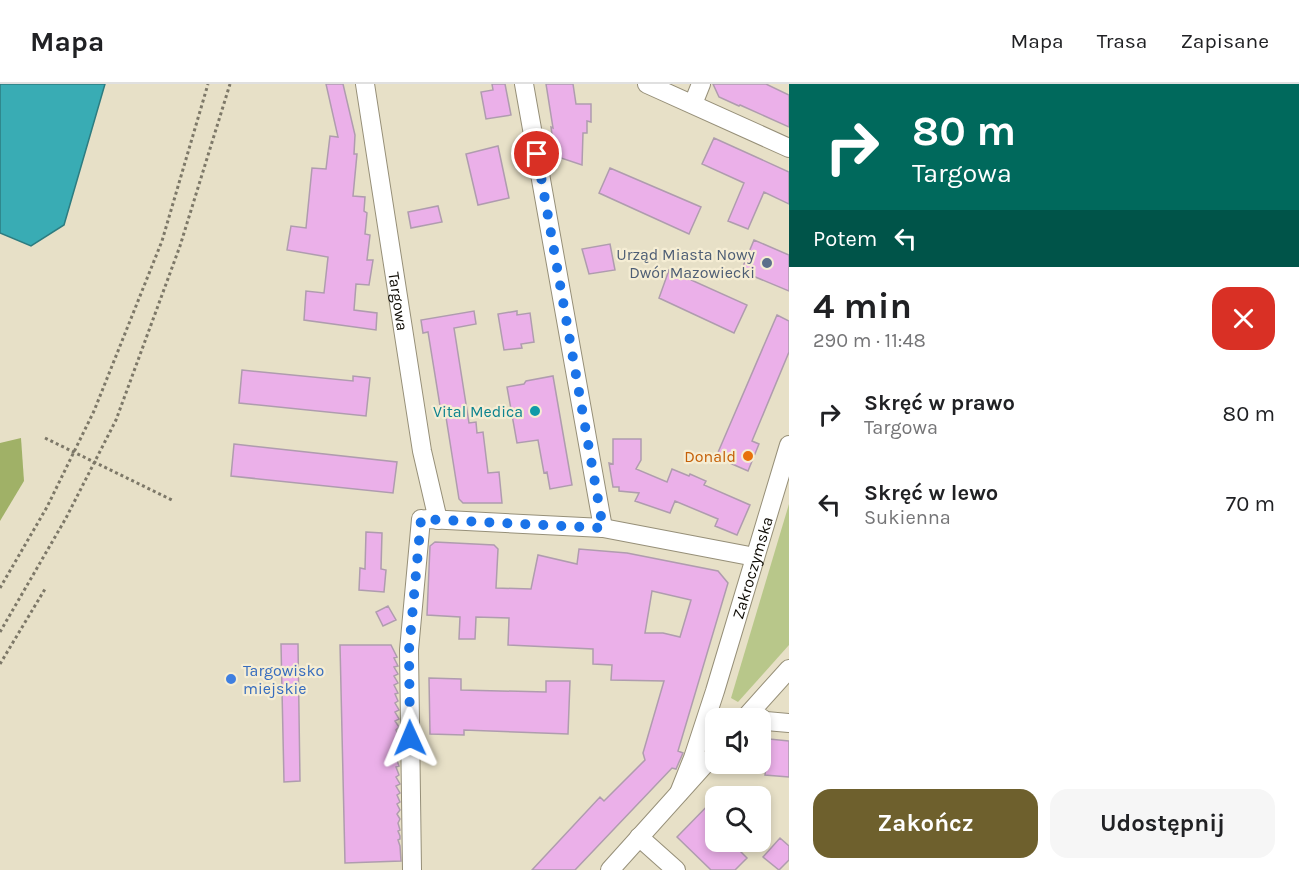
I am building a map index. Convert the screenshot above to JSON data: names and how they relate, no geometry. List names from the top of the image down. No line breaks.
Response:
{"streets":{"street":["Targowa","Zakroczymska"]},"places":["Urząd Miasta Nowy Dwór Mazowiecki","Vital Medica","Donald","Targowisko miejskie"],"page":{"header":"Mapa","nav":["Mapa","Trasa","Zapisane"],"turn":["80 m","Targowa"],"then":"Potem","heading":["4 min","290 m · 11:48"],"list":[{"name":"Skręć w prawo","note":"Targowa","value":"80 m"},{"name":"Skręć w lewo","note":"Sukienna","value":"70 m"}],"buttons":["Zakończ","Udostępnij"]}}
